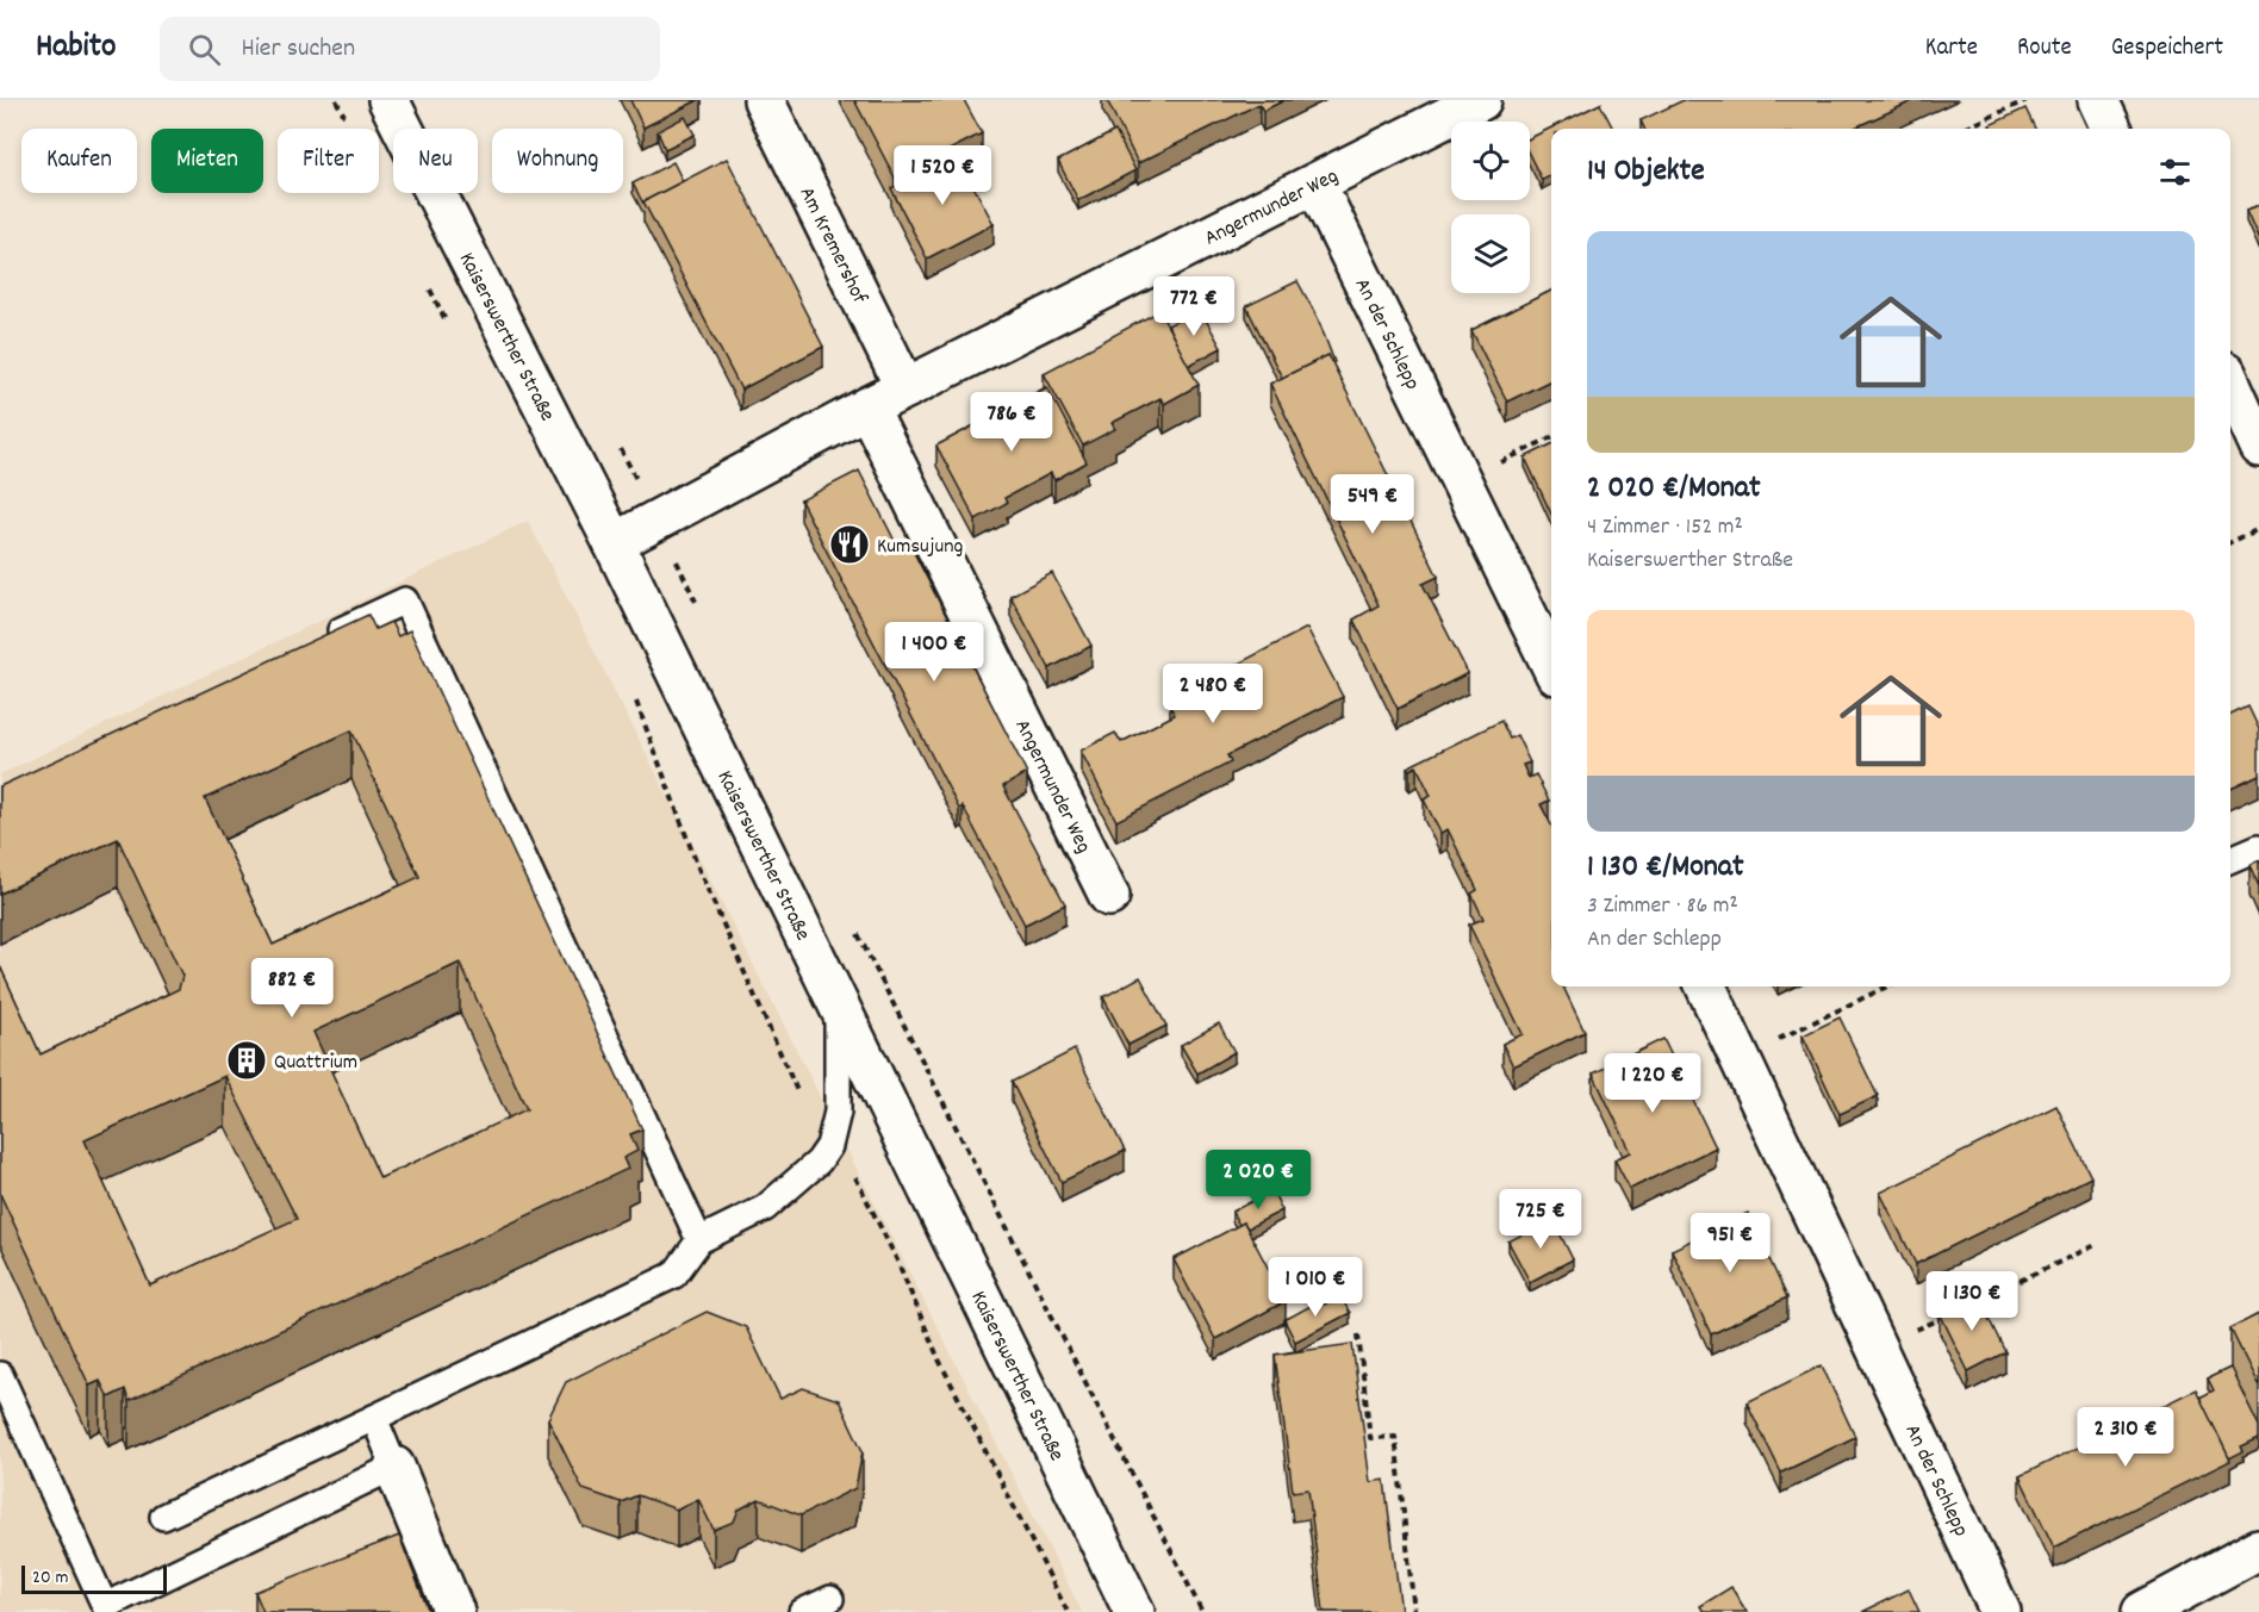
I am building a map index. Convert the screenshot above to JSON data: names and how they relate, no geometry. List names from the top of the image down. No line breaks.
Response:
{"streets":{"street":["Angermunder Weg","Am Kremershof","An der Schlepp","Kaiserswerther Straße"]},"crossings":[["Angermunder Weg","Am Kremershof"],["Angermunder Weg","An der Schlepp"],["Angermunder Weg","Kaiserswerther Straße"]],"places":{"restaurant":["Kumsujung"],"building":["Quattrium"]},"scale_bar":"20 m","page":{"header":"Habito","search":"Hier suchen","nav":["Karte","Route","Gespeichert"],"chip":["Kaufen","Mieten","Filter","Neu","Wohnung"],"heading":"14 Objekte","price":["1 520 €","772 €","786 €","549 €","1 400 €","2 480 €","882 €","1 220 €","2 020 €","725 €","951 €","1 010 €","1 130 €","2 310 €"],"list":[{"name":"2 020 €/Monat","note":"4 Zimmer · 152 m² · Kaiserswerther Straße"},{"name":"1 130 €/Monat","note":"3 Zimmer · 86 m² · An der Schlepp"}],"scale":"20 m"}}
